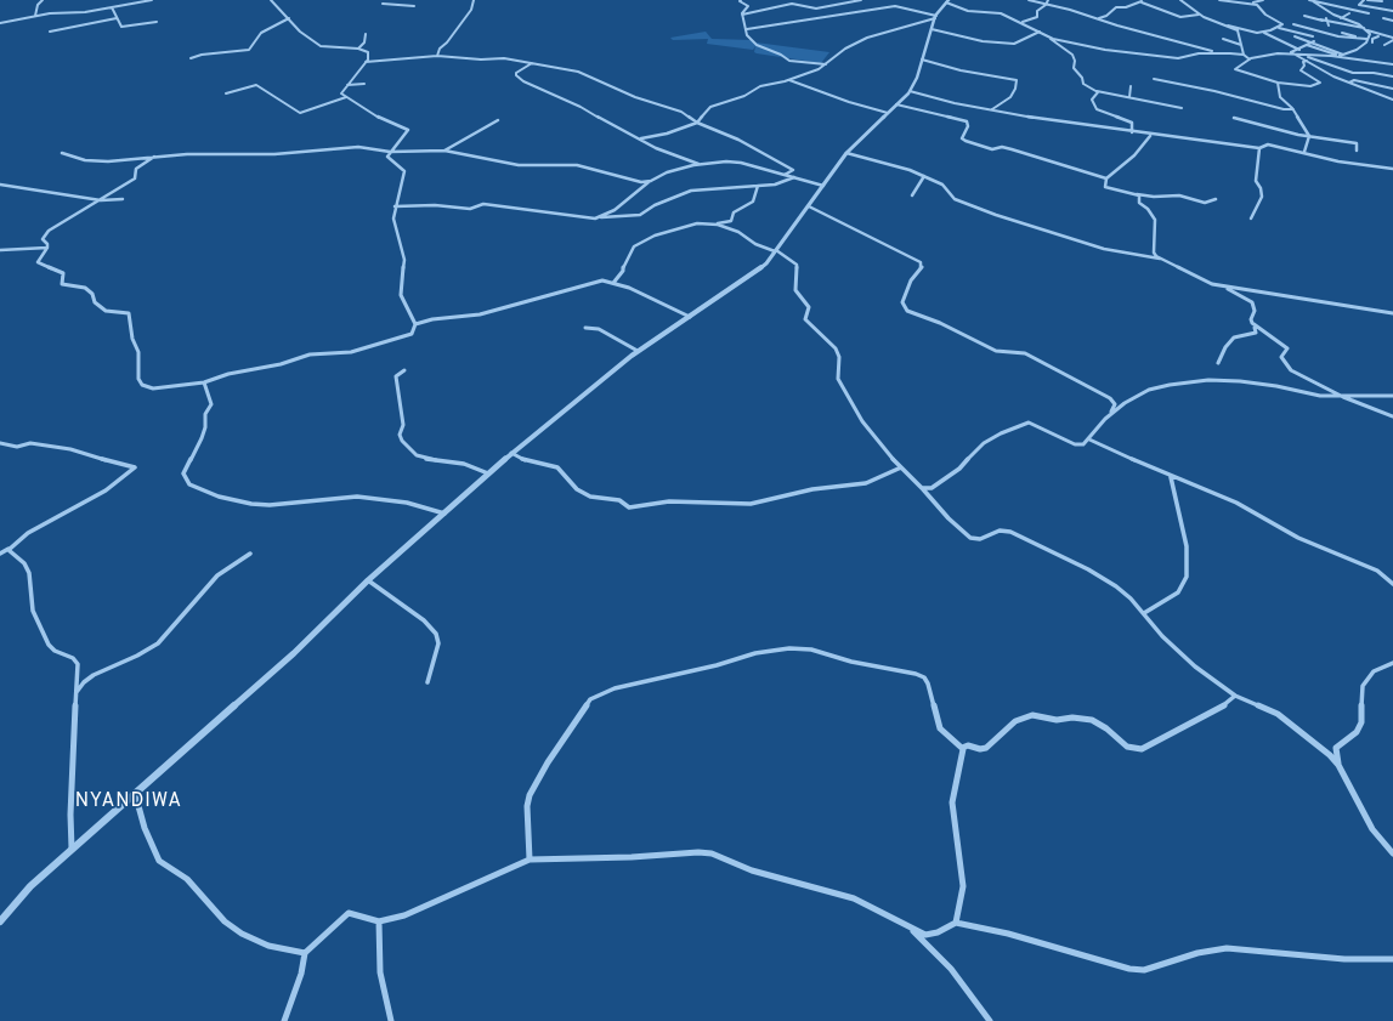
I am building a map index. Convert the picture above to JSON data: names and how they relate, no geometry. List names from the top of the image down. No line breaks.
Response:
{"districts":["NYANDIWA"]}
